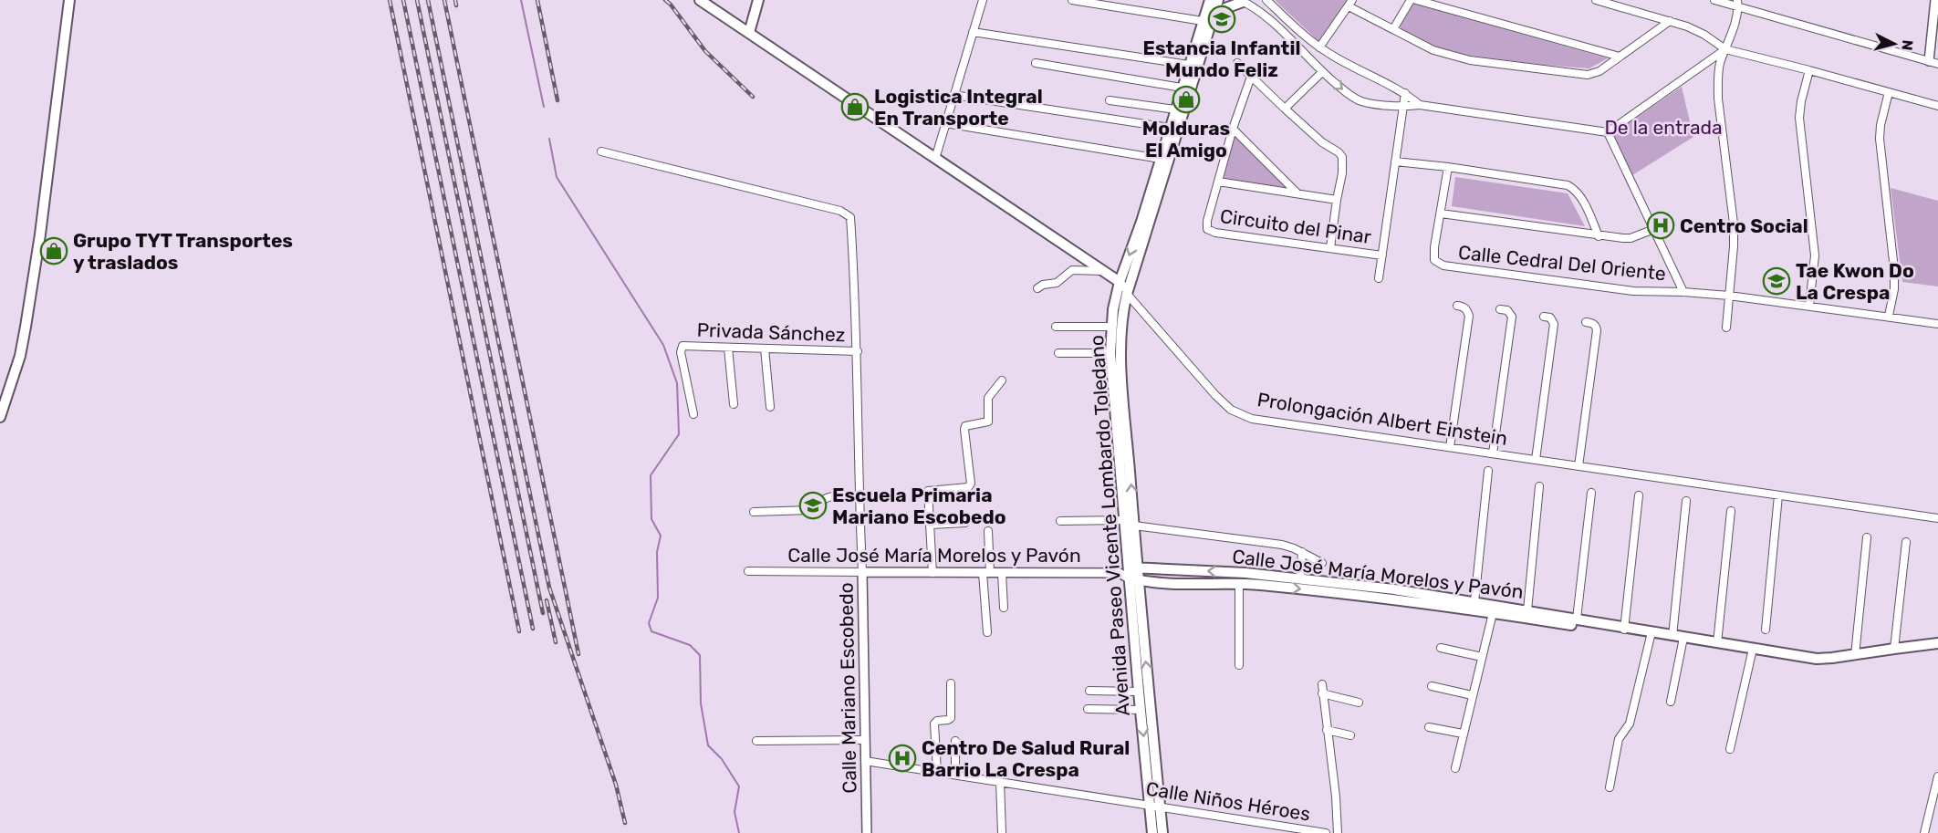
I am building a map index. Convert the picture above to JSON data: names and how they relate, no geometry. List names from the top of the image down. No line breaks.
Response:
{"streets":{"main road":["Prolongación Albert Einstein","Avenida Paseo Vicente Lombardo Toledano","Calle José María Morelos y Pavón"],"street":["Circuito del Pinar","Calle Cedral Del Oriente","Privada Sánchez","Calle Mariano Escobedo","Calle Niños Héroes"]},"crossings":[["Privada Sánchez","Calle Mariano Escobedo"],["Prolongación Albert Einstein","Avenida Paseo Vicente Lombardo Toledano"],["Avenida Paseo Vicente Lombardo Toledano","Calle José María Morelos y Pavón"],["Avenida Paseo Vicente Lombardo Toledano","Calle Niños Héroes"],["Calle José María Morelos y Pavón","Calle Mariano Escobedo"],["Calle Mariano Escobedo","Calle Niños Héroes"]],"parks":["De la entrada"],"places":{"school or university":["Estancia Infantil Mundo Feliz","Tae Kwon Do La Crespa","Escuela Primaria Mariano Escobedo"],"shop":["Molduras El Amigo","Logistica Integral En Transporte","Grupo TYT Transportes y traslados"],"hospital":["Centro Social","Centro De Salud Rural Barrio La Crespa"]},"north":"right"}
